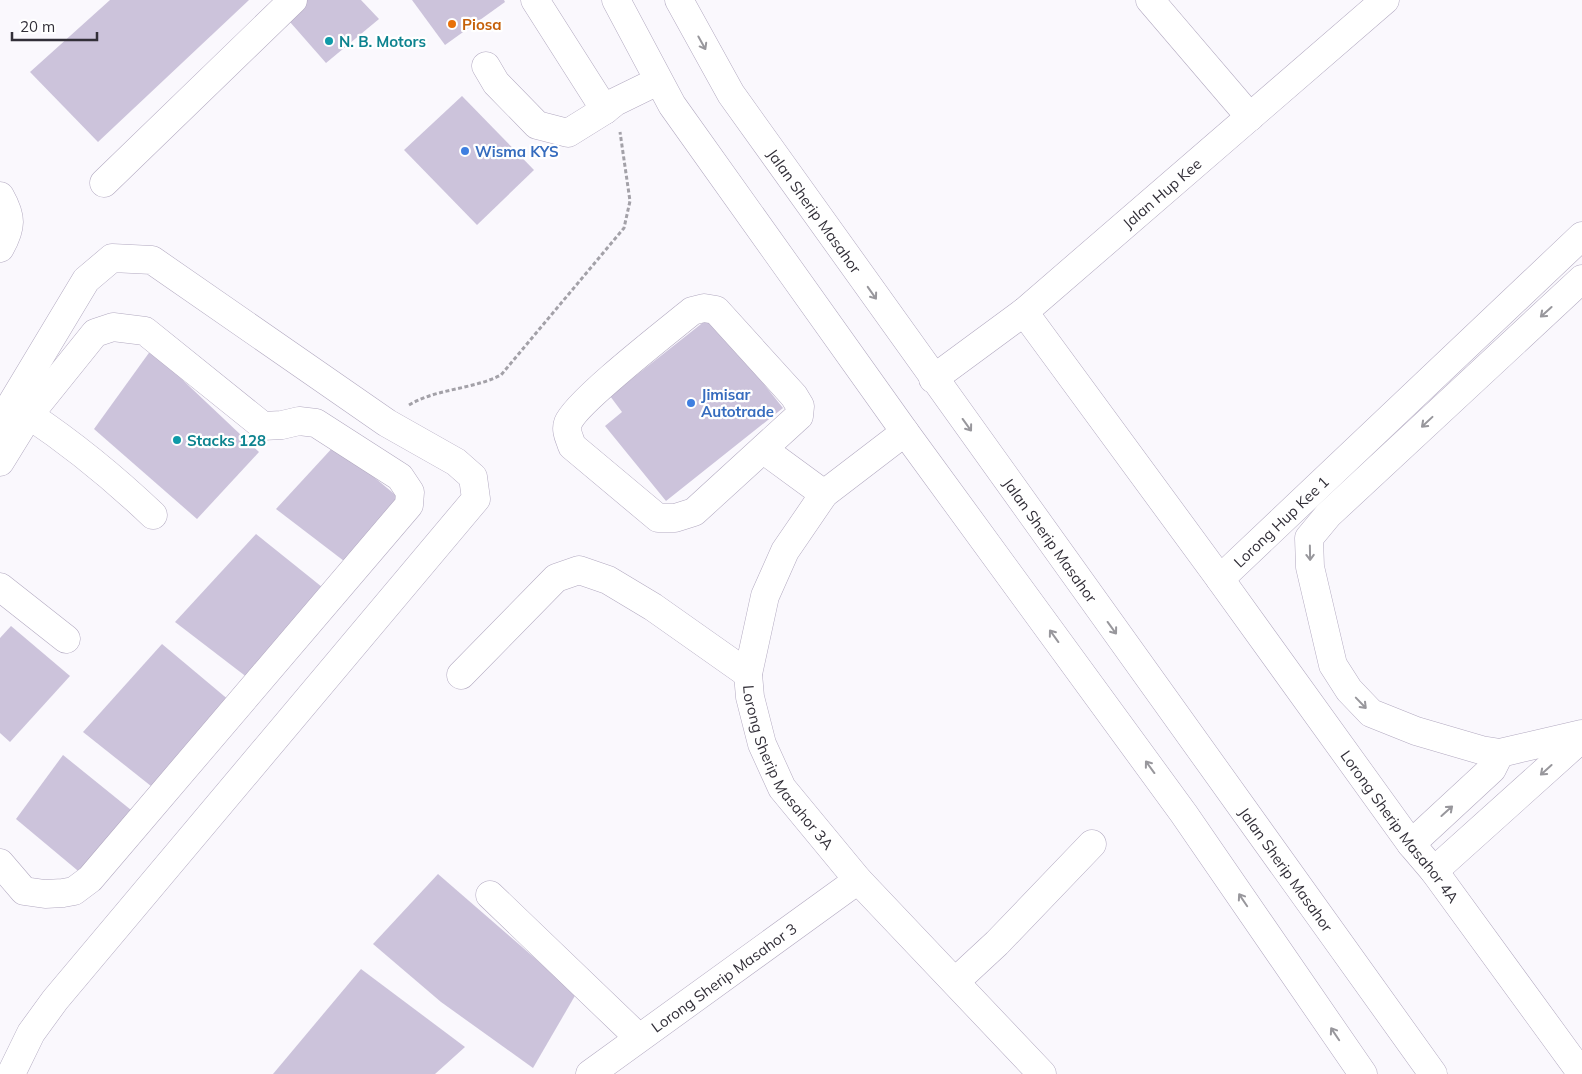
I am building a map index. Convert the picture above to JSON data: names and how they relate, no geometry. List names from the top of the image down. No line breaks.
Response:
{"streets":{"street":["Jalan Hup Kee","Jalan Sherip Masahor","Lorong Hup Kee 1","Lorong Sherip Masahor 3A","Lorong Sherip Masahor 4A","Lorong Sherip Masahor 3"]},"crossings":[["Jalan Hup Kee","Jalan Sherip Masahor"],["Jalan Hup Kee","Lorong Hup Kee 1"],["Lorong Hup Kee 1","Lorong Sherip Masahor 4A"],["Lorong Sherip Masahor 3A","Lorong Sherip Masahor 3"]],"places":["Piosa","N. B. Motors","Wisma KYS","Jimisar Autotrade","Stacks 128"],"scale_bar":"20 m"}
